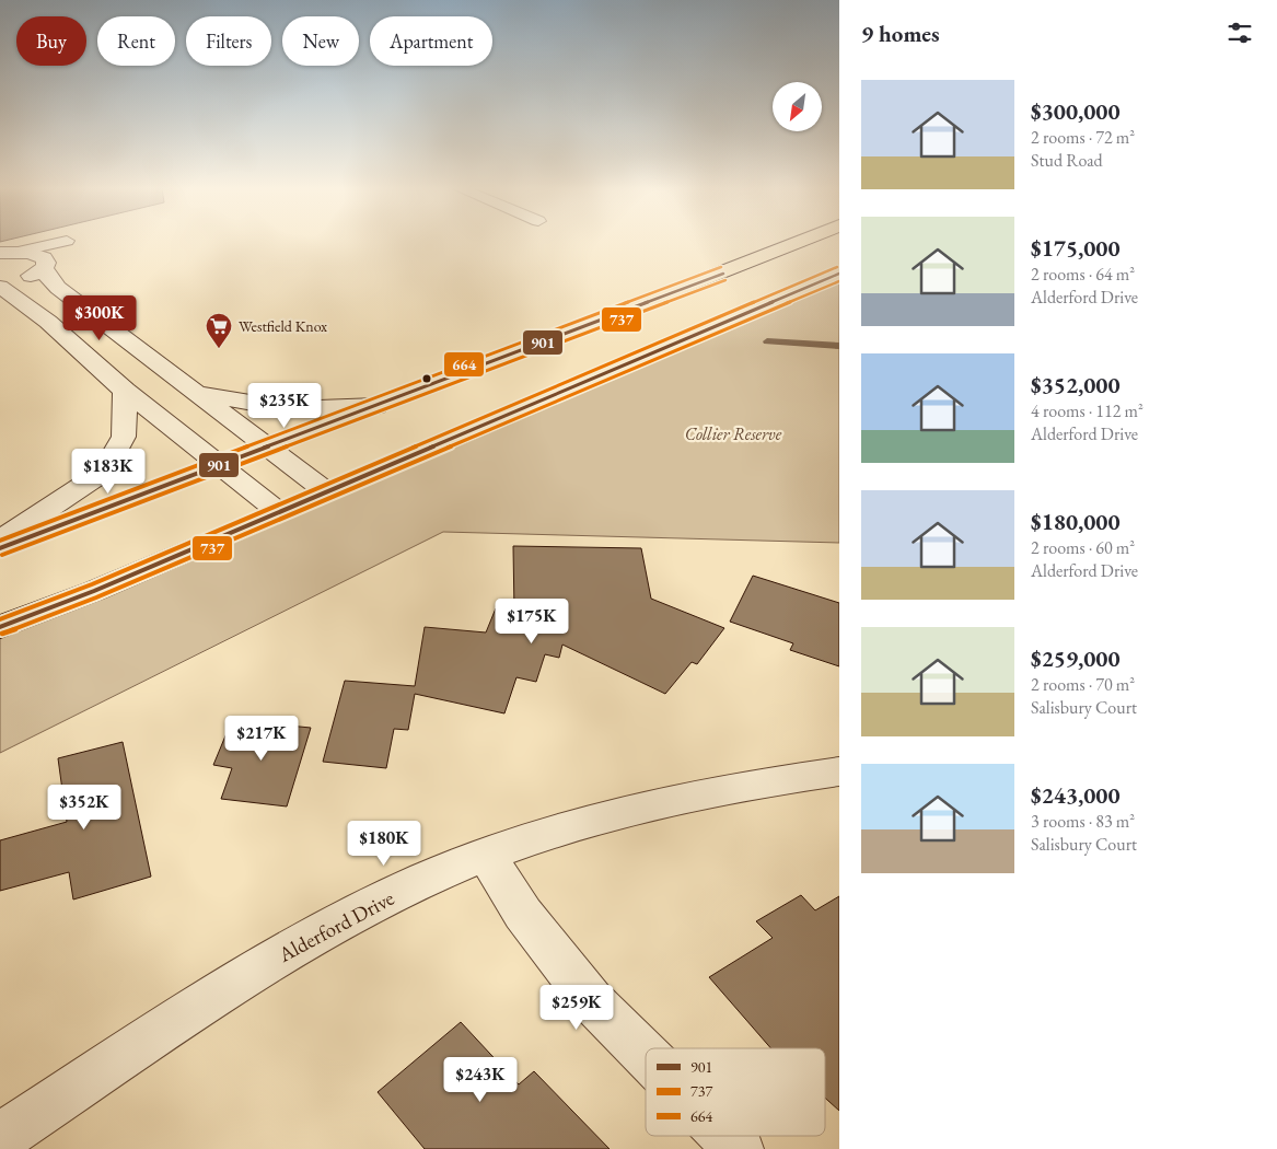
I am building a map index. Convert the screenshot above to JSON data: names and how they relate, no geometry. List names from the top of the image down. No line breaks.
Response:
{"streets":{"street":["Alderford Drive"]},"parks":["Collier Reserve"],"places":{"supermarket":["Westfield Knox"]},"lines":["transit line 664","transit line 901","transit line 737"],"legend":["901","737","664"],"north":"bottom left","page":{"heading":"9 homes","chip":["Buy","Rent","Filters","New","Apartment"],"list":[{"name":"$300,000","note":"2 rooms · 72 m² · Stud Road"},{"name":"$175,000","note":"2 rooms · 64 m² · Alderford Drive"},{"name":"$352,000","note":"4 rooms · 112 m² · Alderford Drive"},{"name":"$180,000","note":"2 rooms · 60 m² · Alderford Drive"},{"name":"$259,000","note":"2 rooms · 70 m² · Salisbury Court"},{"name":"$243,000","note":"3 rooms · 83 m² · Salisbury Court"}],"price":["$300K","$235K","$183K","$175K","$217K","$352K","$180K","$259K","$243K"]}}
